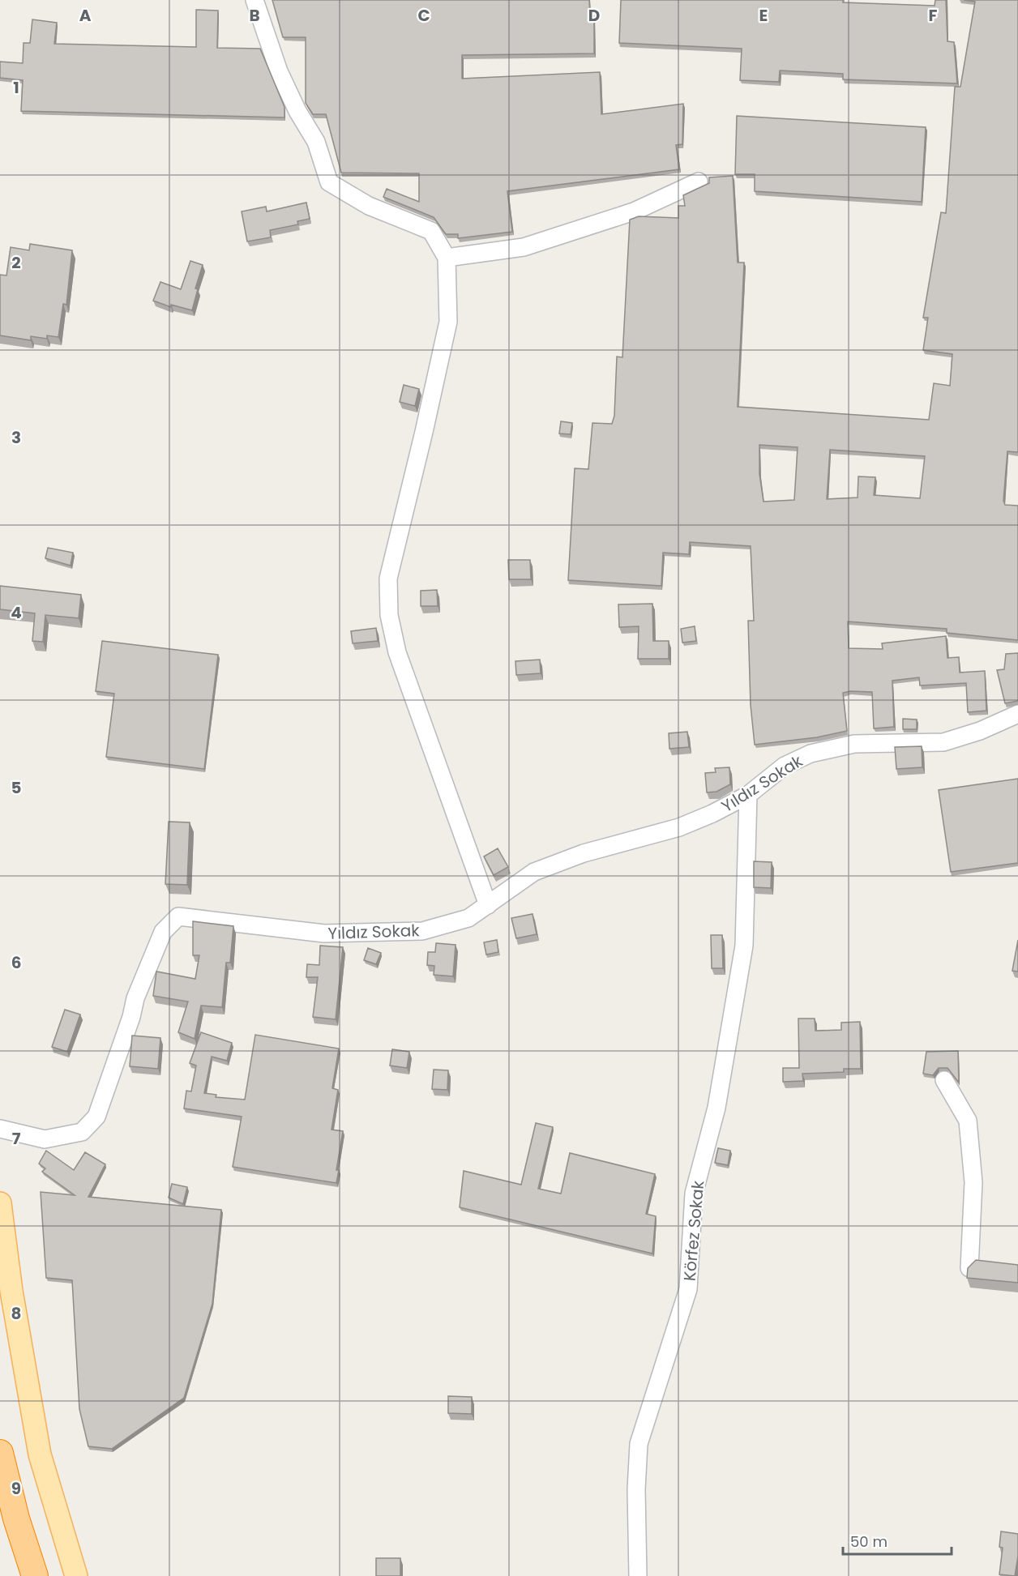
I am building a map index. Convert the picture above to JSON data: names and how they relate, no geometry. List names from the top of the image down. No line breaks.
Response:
{"streets":{"street":["Yıldız Sokak","Körfez Sokak"]},"crossings":[["Yıldız Sokak","Körfez Sokak"]],"scale_bar":"50 m","grid":{"columns":["A","B","C","D","E","F"],"rows":["1","2","3","4","5","6","7","8","9"]}}
